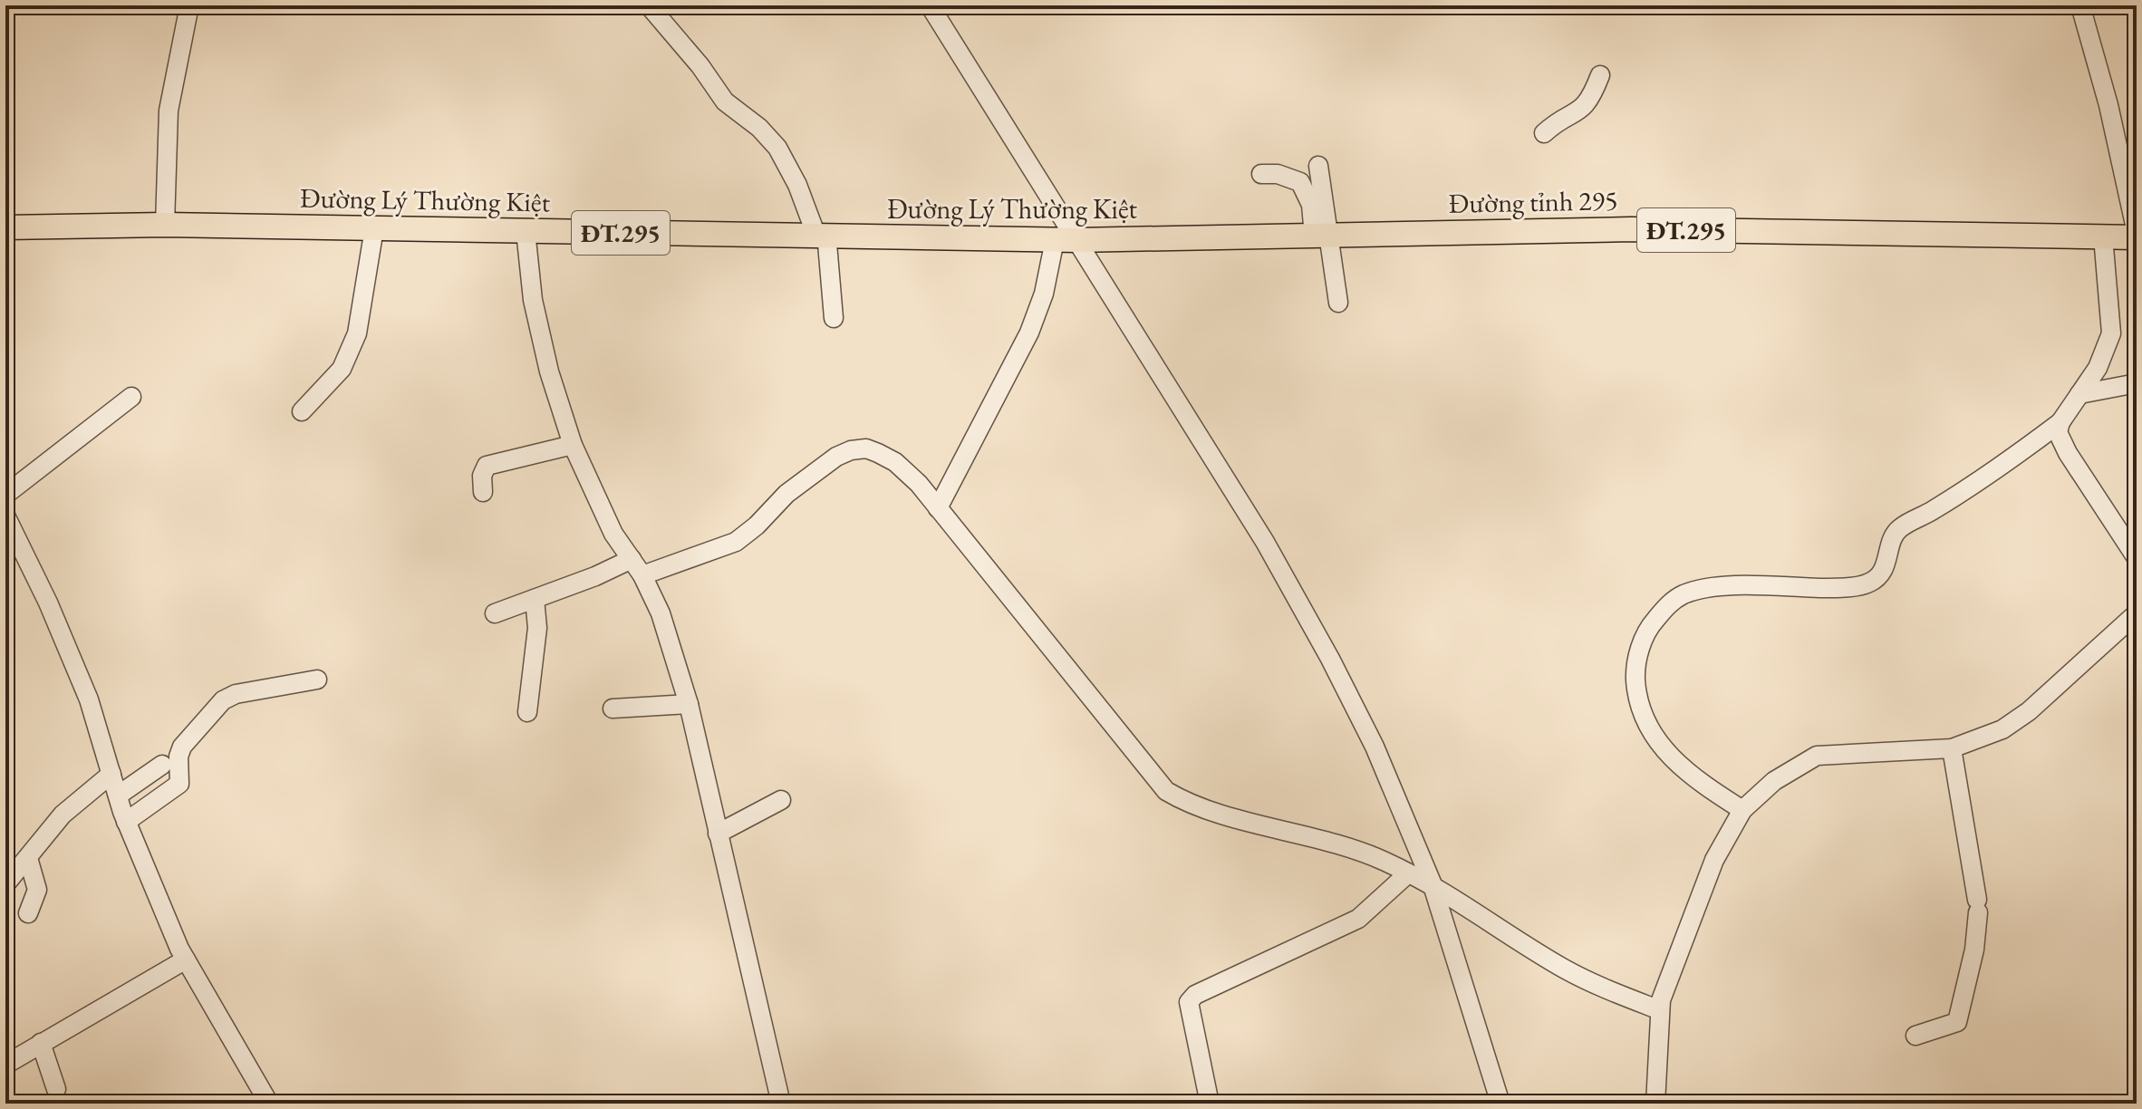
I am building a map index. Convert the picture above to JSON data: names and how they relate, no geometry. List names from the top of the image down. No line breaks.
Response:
{"streets":{"main road":["Đường Lý Thường Kiệt","Đường tỉnh 295","ĐT.295"]},"crossings":[["Đường Lý Thường Kiệt","Đường tỉnh 295"]]}
